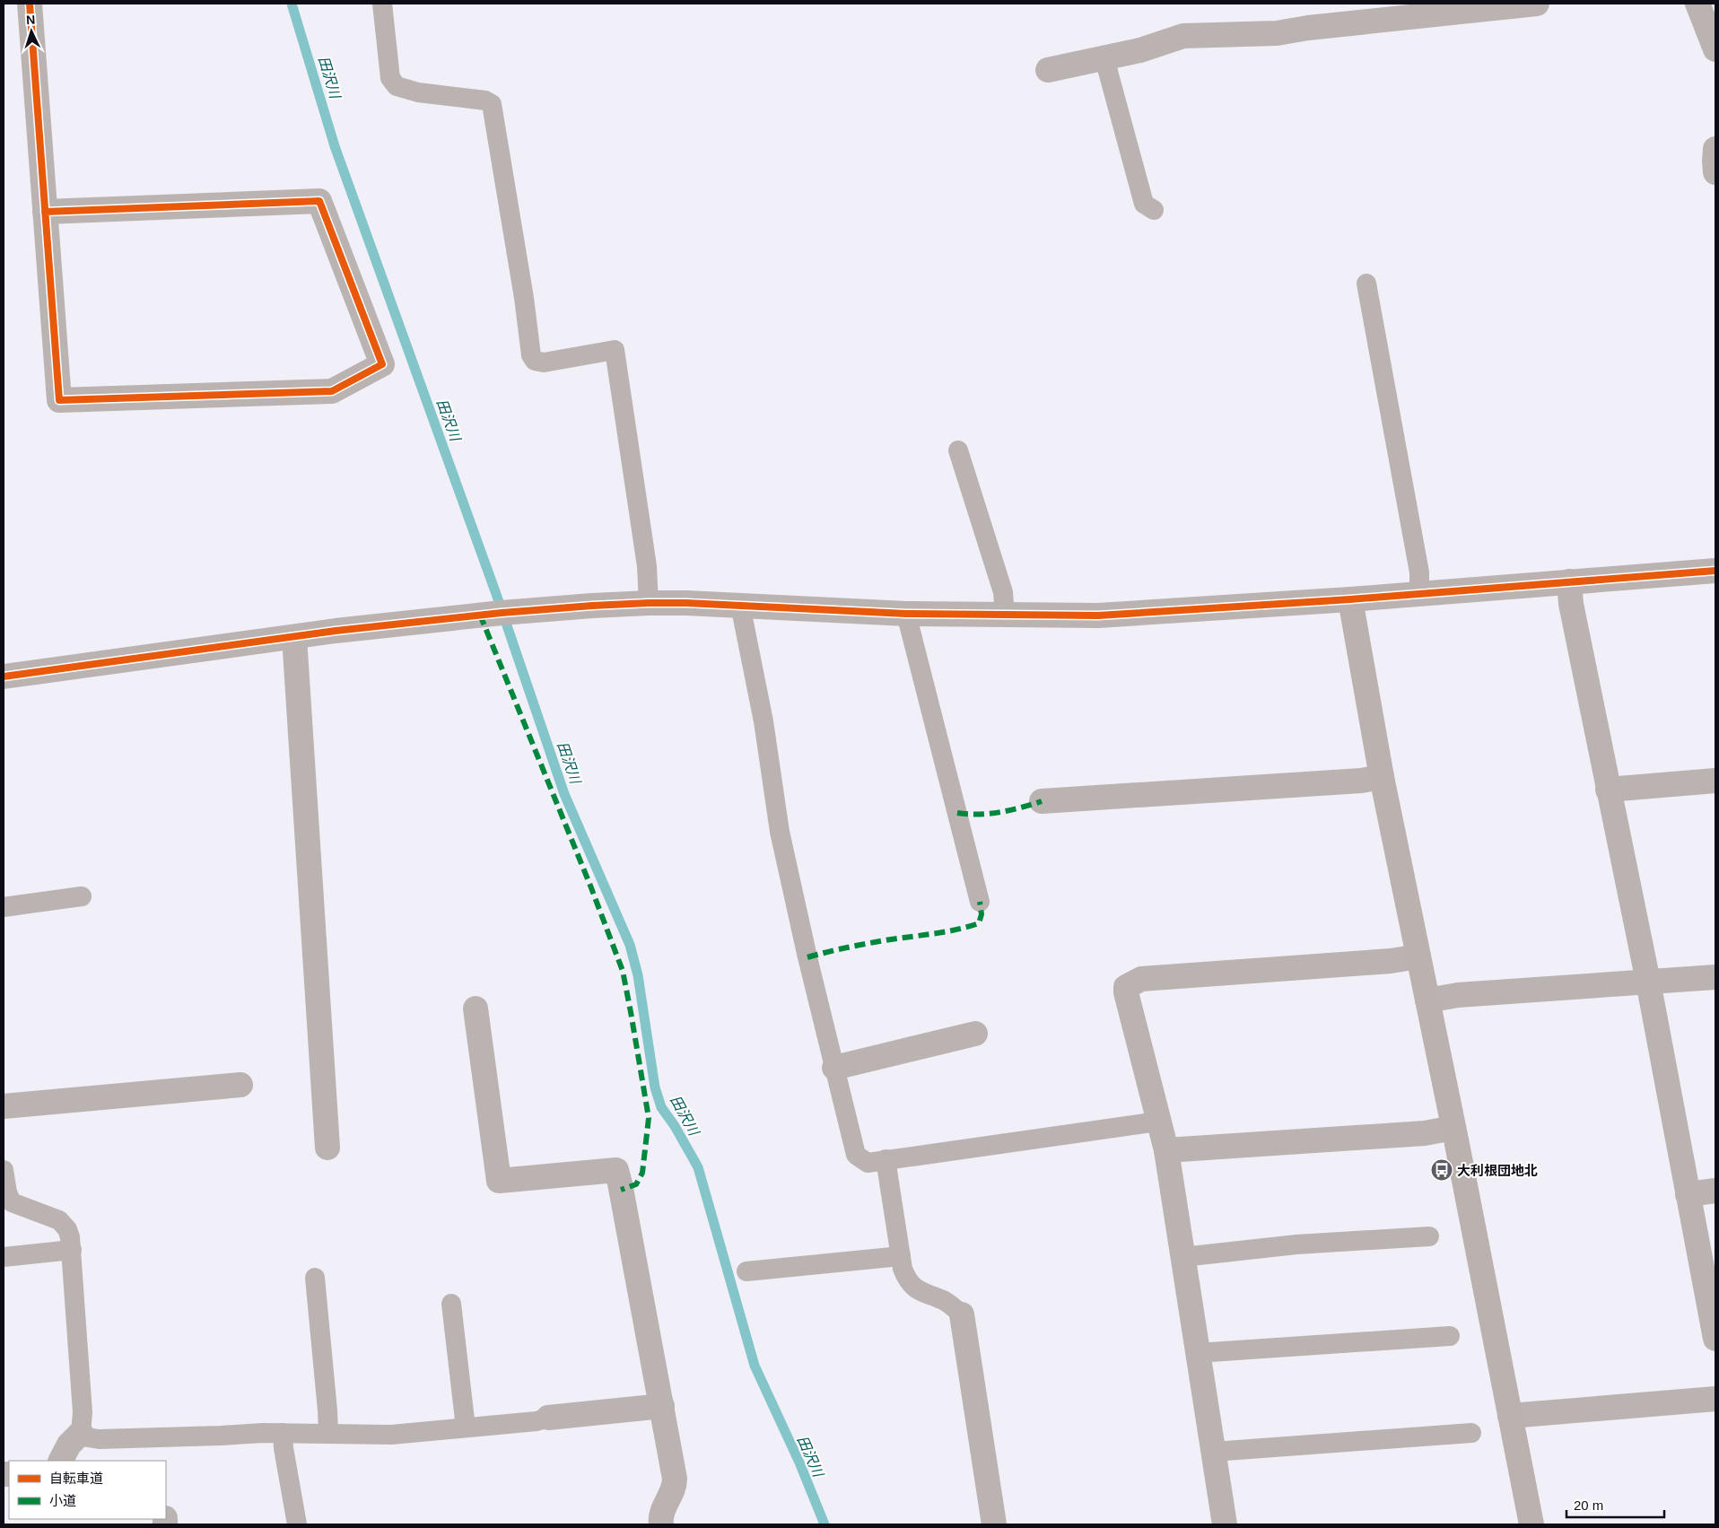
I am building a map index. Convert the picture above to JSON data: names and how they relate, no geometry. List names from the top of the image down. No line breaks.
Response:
{"water":["田沢川"],"places":{"bus stop":["大利根団地北"]},"legend":["自転車道","小道"],"scale_bar":"20 m","north":"top"}
